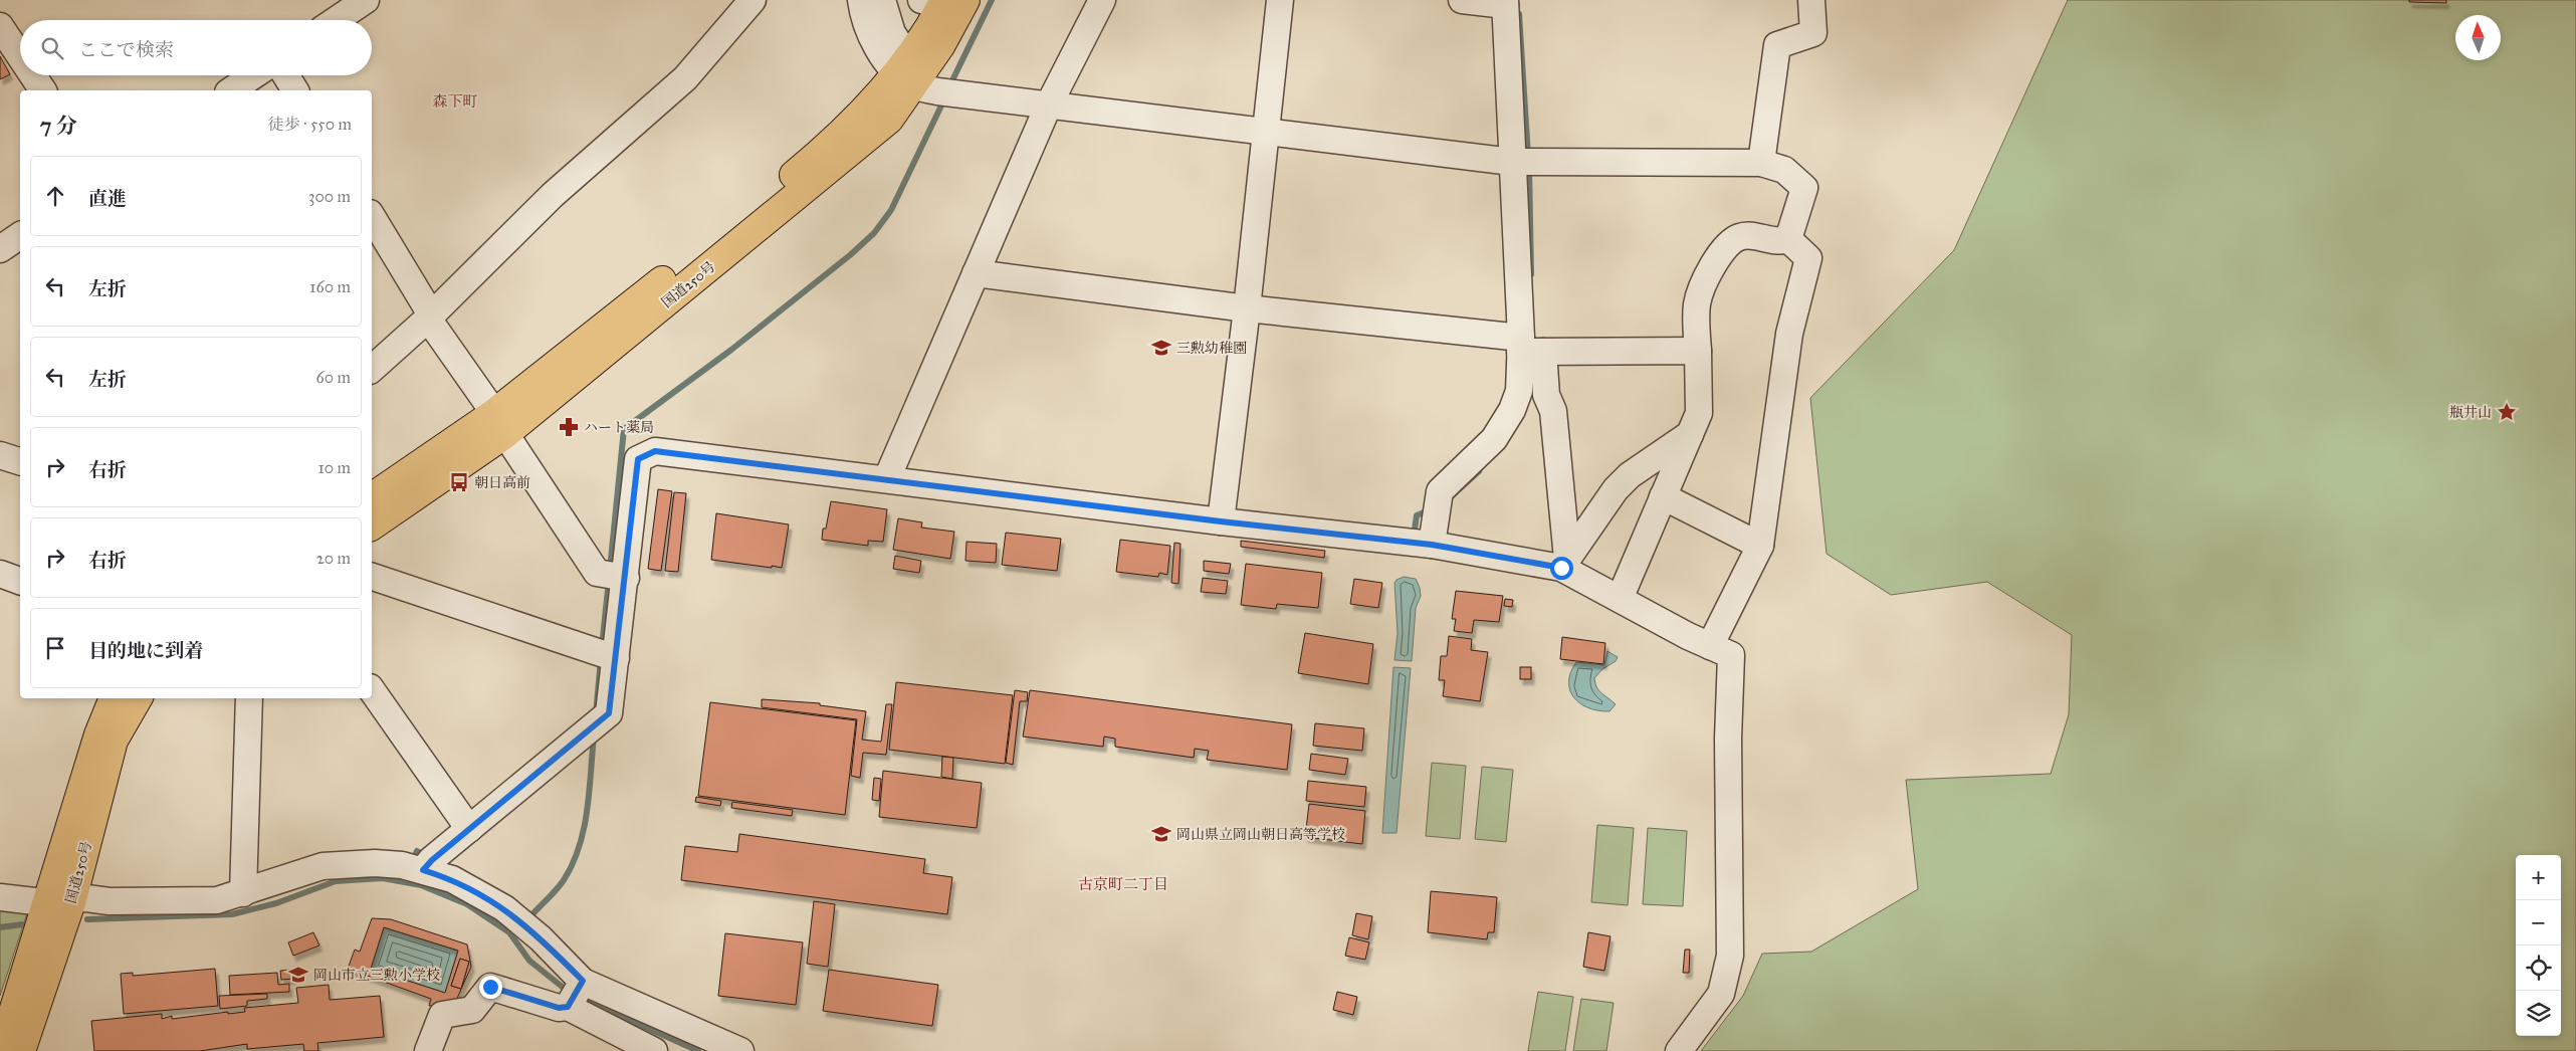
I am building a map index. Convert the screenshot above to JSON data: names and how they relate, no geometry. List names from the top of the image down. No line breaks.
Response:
{"streets":{"highway":["国道250号"]},"districts":["森下町","古京町二丁目"],"places":{"school or university":["三勲幼稚園","岡山県立岡山朝日高等学校","岡山市立三勲小学校"],"place":["瓶井山"],"pharmacy":["ハート薬局"],"bus stop":["朝日高前"]},"north":"top","page":{"search":"ここで検索","heading":["7 分","徒歩 · 550 m"],"list":[["直進","300 m"],["左折","160 m"],["左折","60 m"],["右折","10 m"],["右折","20 m"],"目的地に到着"],"map_buttons":["+","−"]}}
